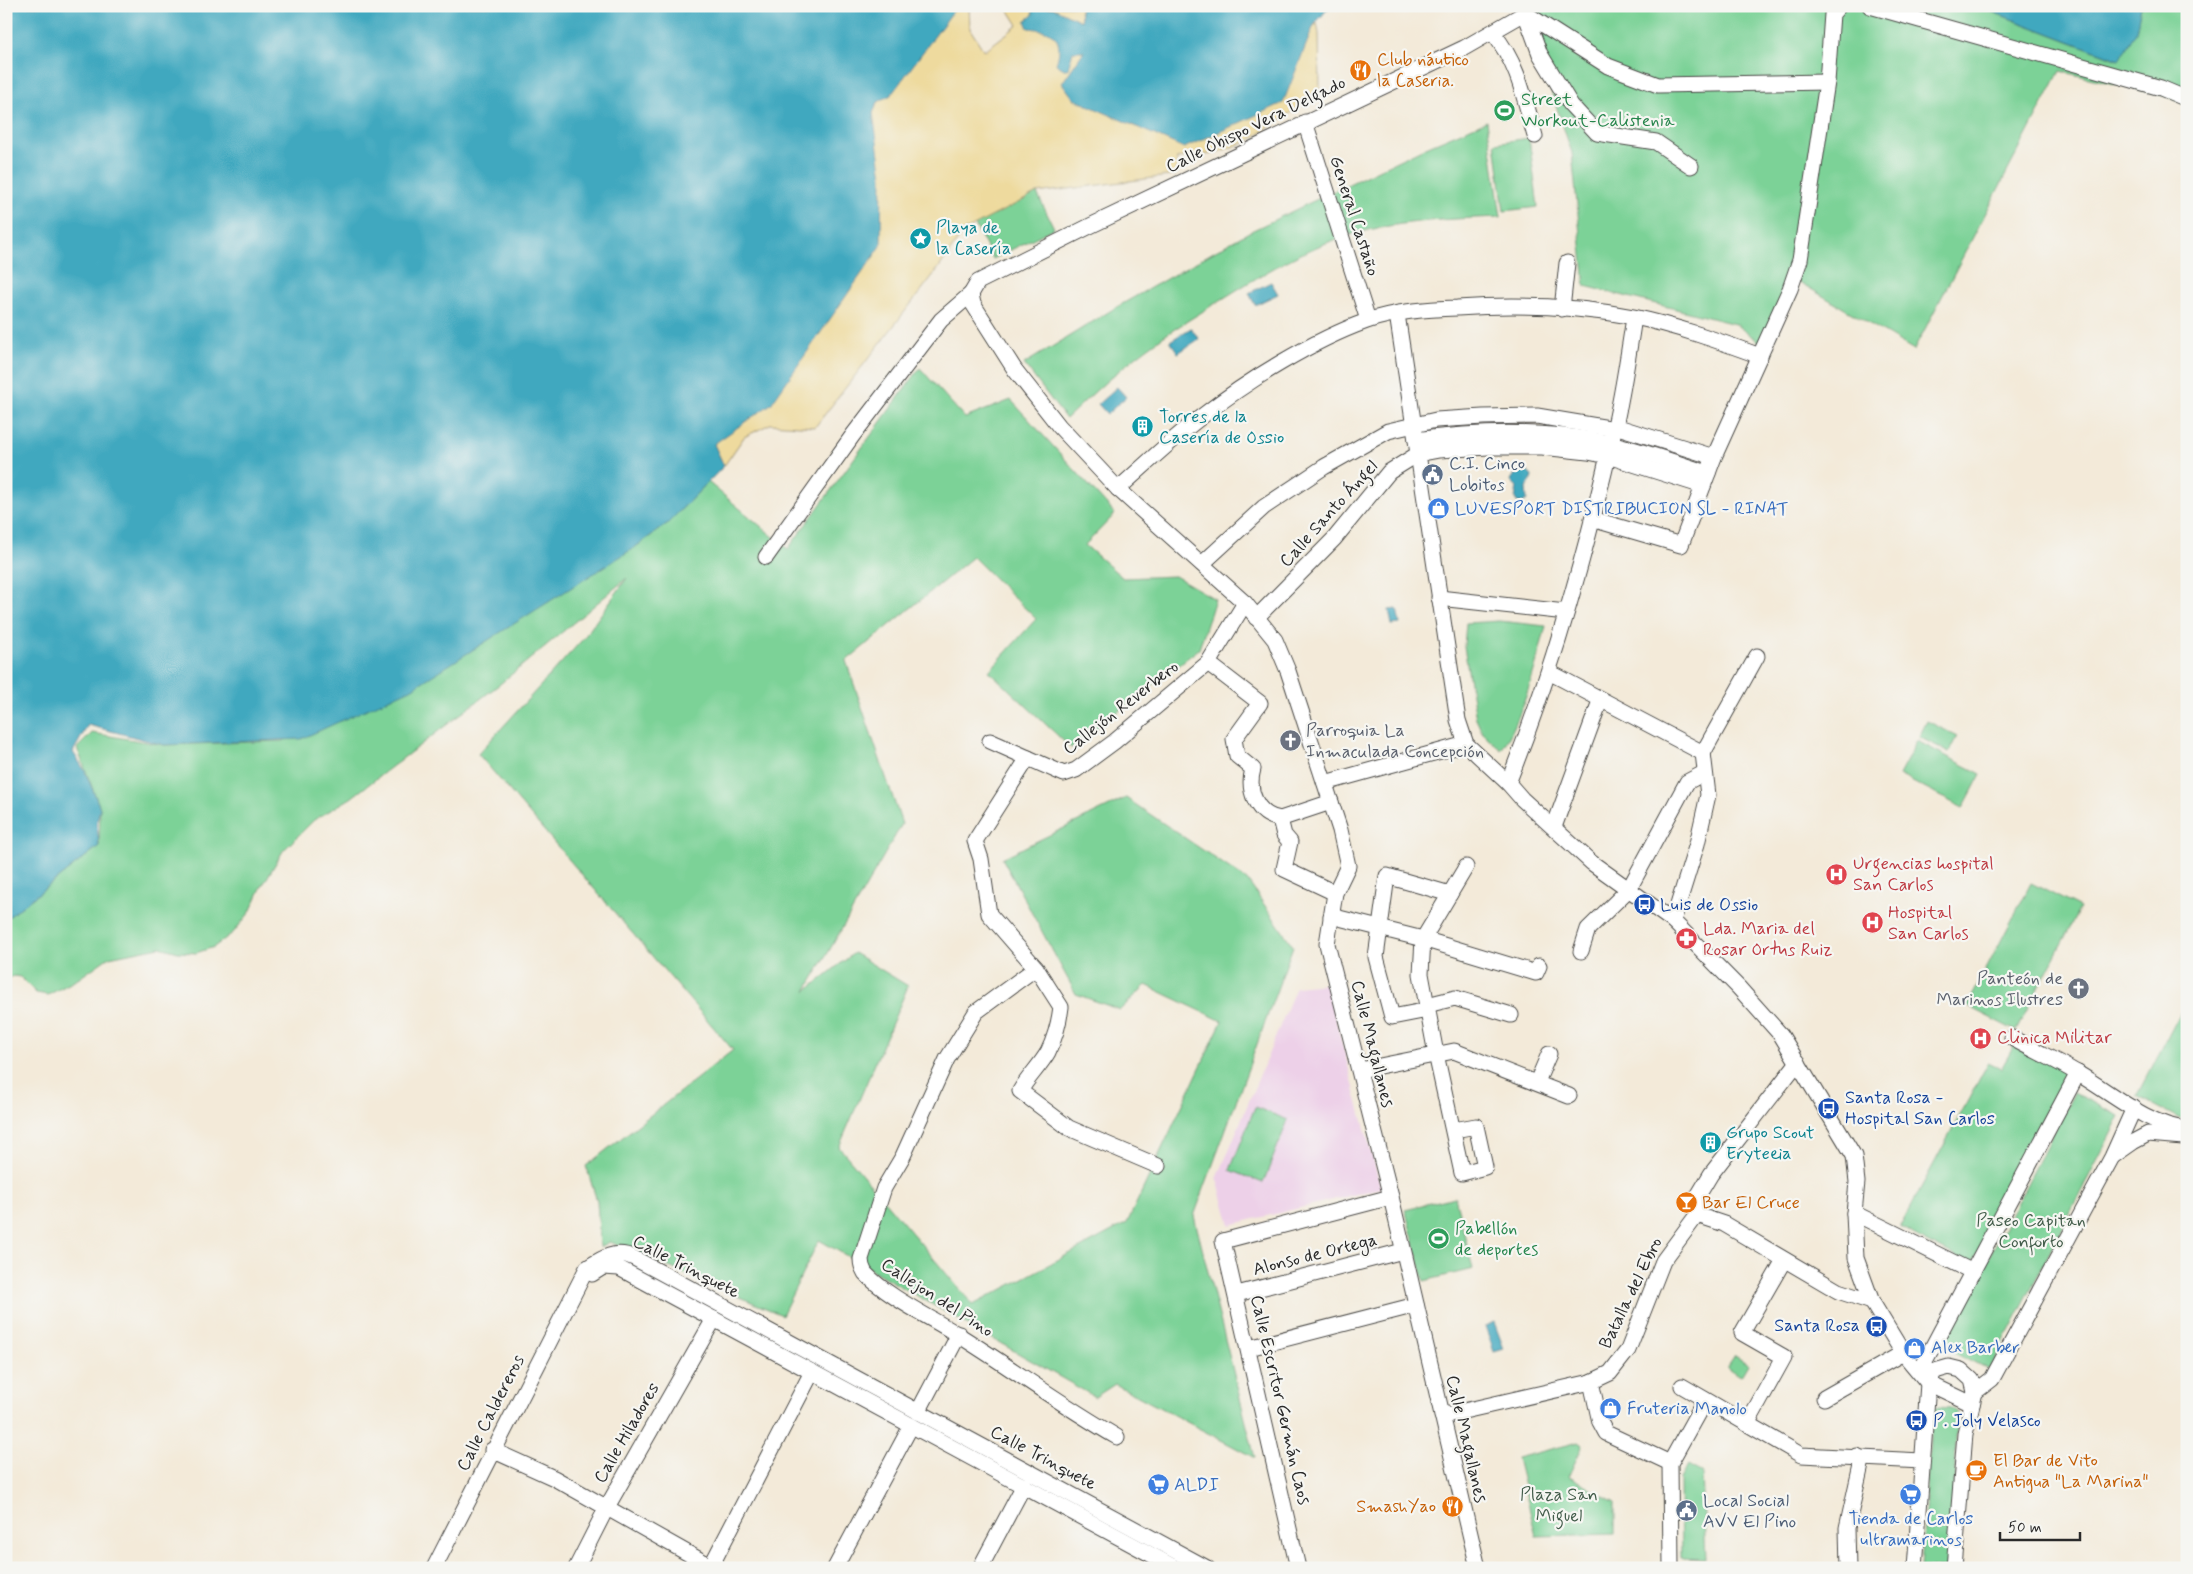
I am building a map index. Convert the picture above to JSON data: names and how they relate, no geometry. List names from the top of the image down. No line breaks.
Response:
{"streets":{"street":["Calle Obispo Vera Delgado","General Castaño","Calle Santo Ángel","Callejón Reverbero","Calle Magallanes","Alonso de Ortega","Calle Trinquete","Batalla del Ebro","Callejon del Pino","Calle Escritor Germán Caos","Calle Caldereros","Calle Hiladores"]},"crossings":[["Calle Obispo Vera Delgado","General Castaño"],["Calle Santo Ángel","Calle Magallanes"],["Callejón Reverbero","Calle Magallanes"],["Calle Magallanes","Alonso de Ortega"],["Calle Magallanes","Batalla del Ebro"],["Calle Magallanes","Calle Escritor Germán Caos"],["Alonso de Ortega","Calle Escritor Germán Caos"],["Calle Trinquete","Calle Caldereros"],["Calle Trinquete","Calle Hiladores"]],"parks":["Paseo Capitan Conforto","Plaza San Miguel"],"places":{"restaurant":["Club náutico la Caseria.","SmashYao"],"sports":["Street Workout-Calistenia","Pabellón de deportes"],"place":["Playa de la Casería"],"building":["Torres de la Casería de Ossio","Grupo Scout Eryteeia"],"public building":["C.I. Cinco Lobitos","Local Social AVV El Pino"],"shop":["LUVESPORT DISTRIBUCION SL - RINAT","Alex Barber","Fruteria Manolo"],"church":["Parroquia La Inmaculada Concepción","Panteón de Marinos Ilustres"],"hospital":["Urgencias hospital San Carlos","Hospital San Carlos","Clinica Militar"],"bus stop":["Luis de Ossio","Santa Rosa - Hospital San Carlos","Santa Rosa","P. Joly Velasco"],"pharmacy":["Lda. Maria del Rosar Ortus Ruiz"],"bar":["Bar El Cruce"],"cafe":["El Bar de Vito Antigua \"La Marina\""],"supermarket":["ALDI","Tienda de Carlos ultramarinos"]},"scale_bar":"50 m"}
